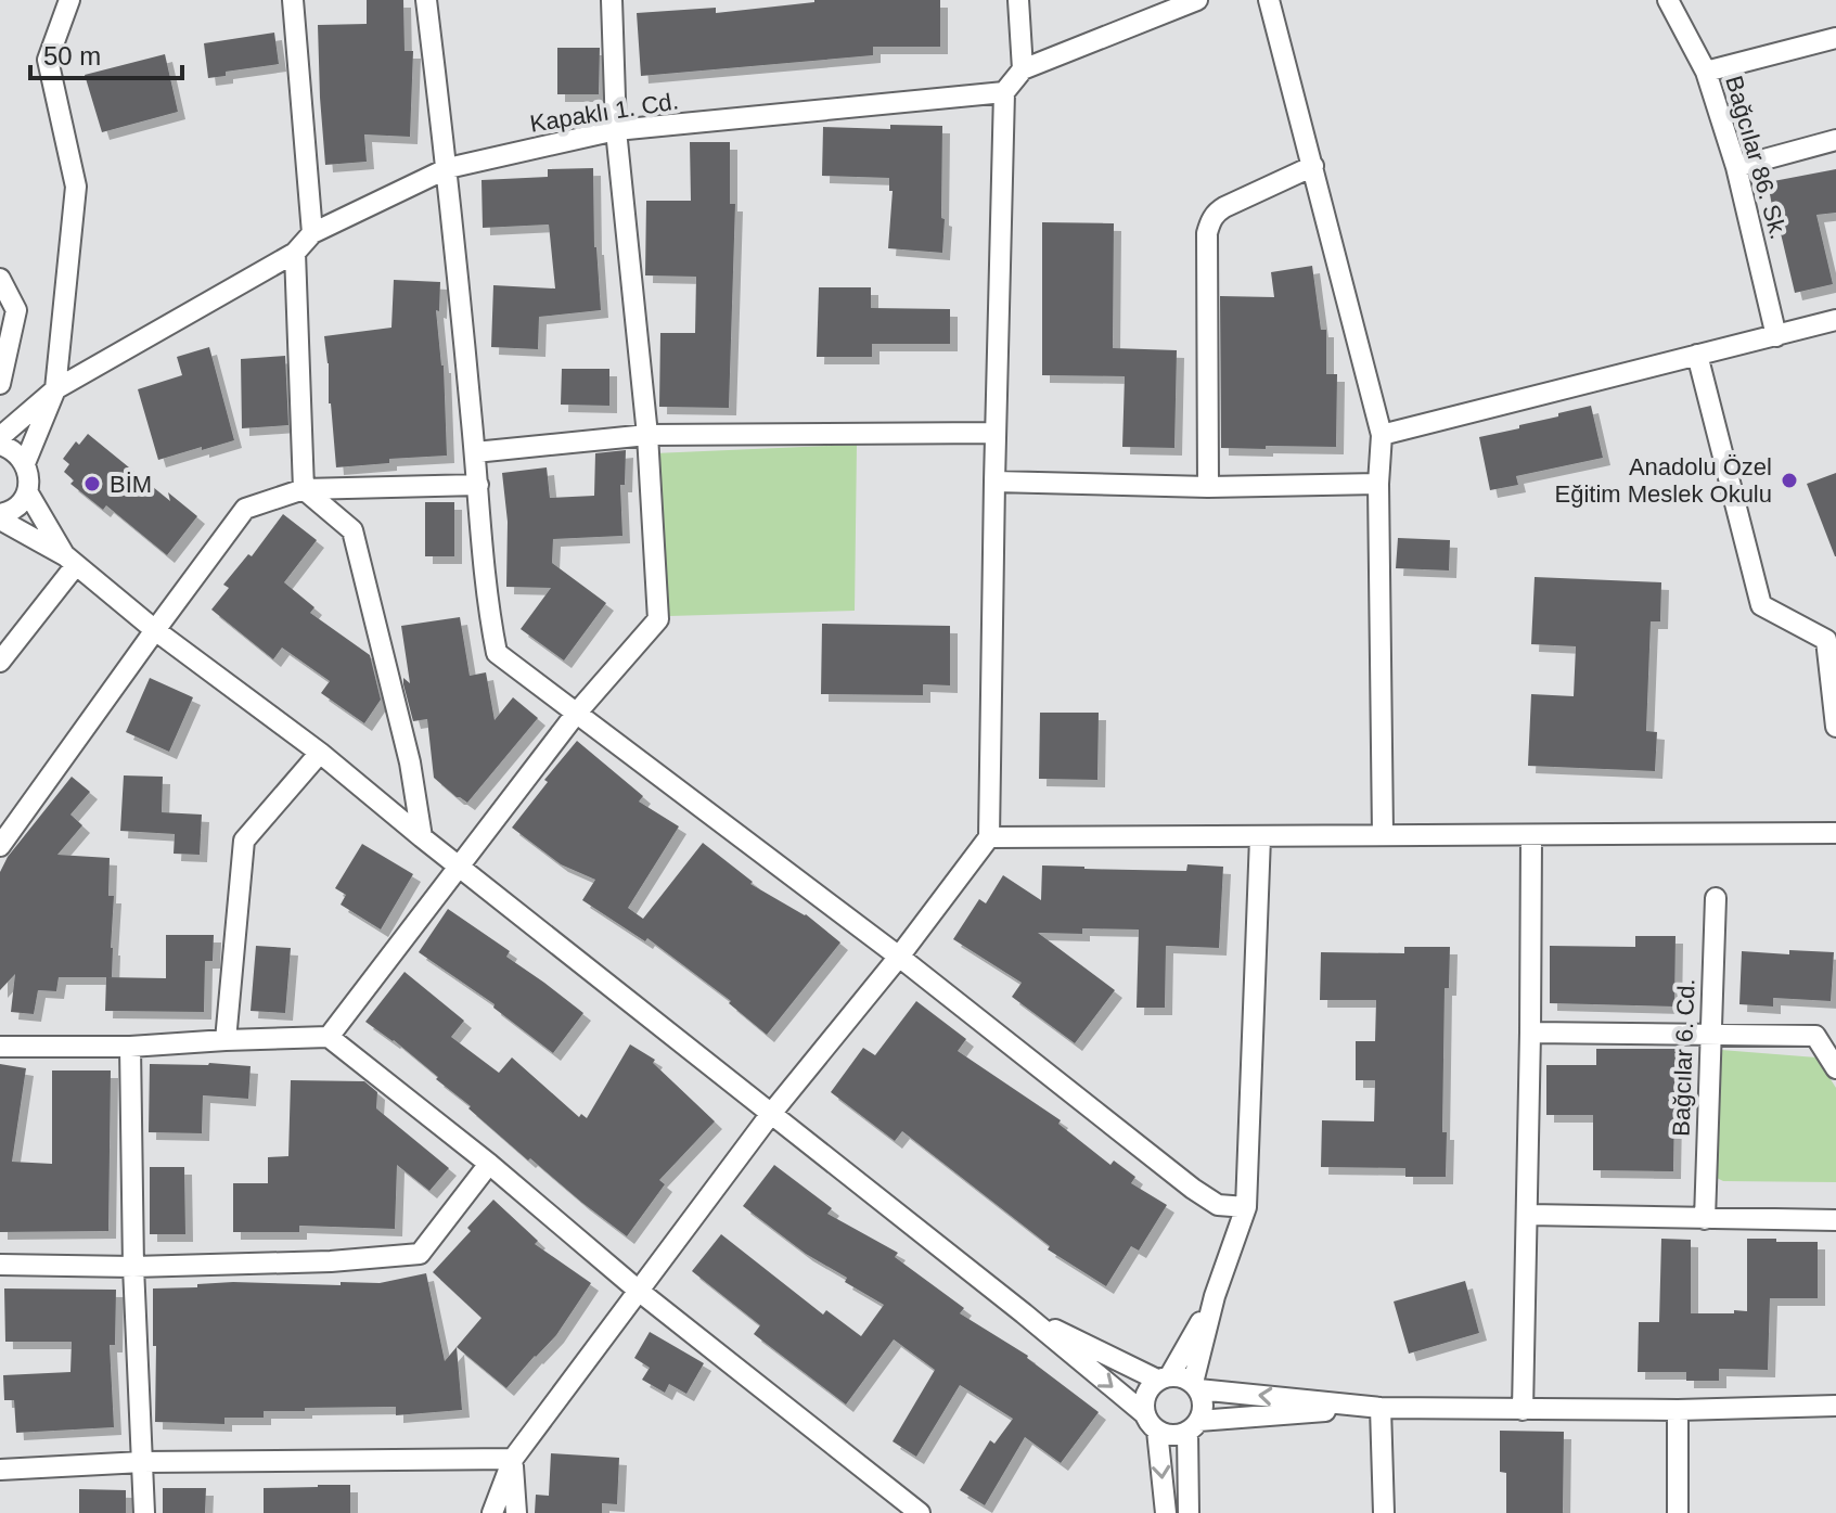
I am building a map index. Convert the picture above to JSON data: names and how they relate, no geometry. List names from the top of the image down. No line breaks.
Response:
{"streets":{"street":["Kapaklı 1. Cd.","Bağcılar 86. Sk.","Bağcılar 6. Cd."]},"places":["Anadolu Özel Eğitim Meslek Okulu","BİM"],"scale_bar":"50 m"}
